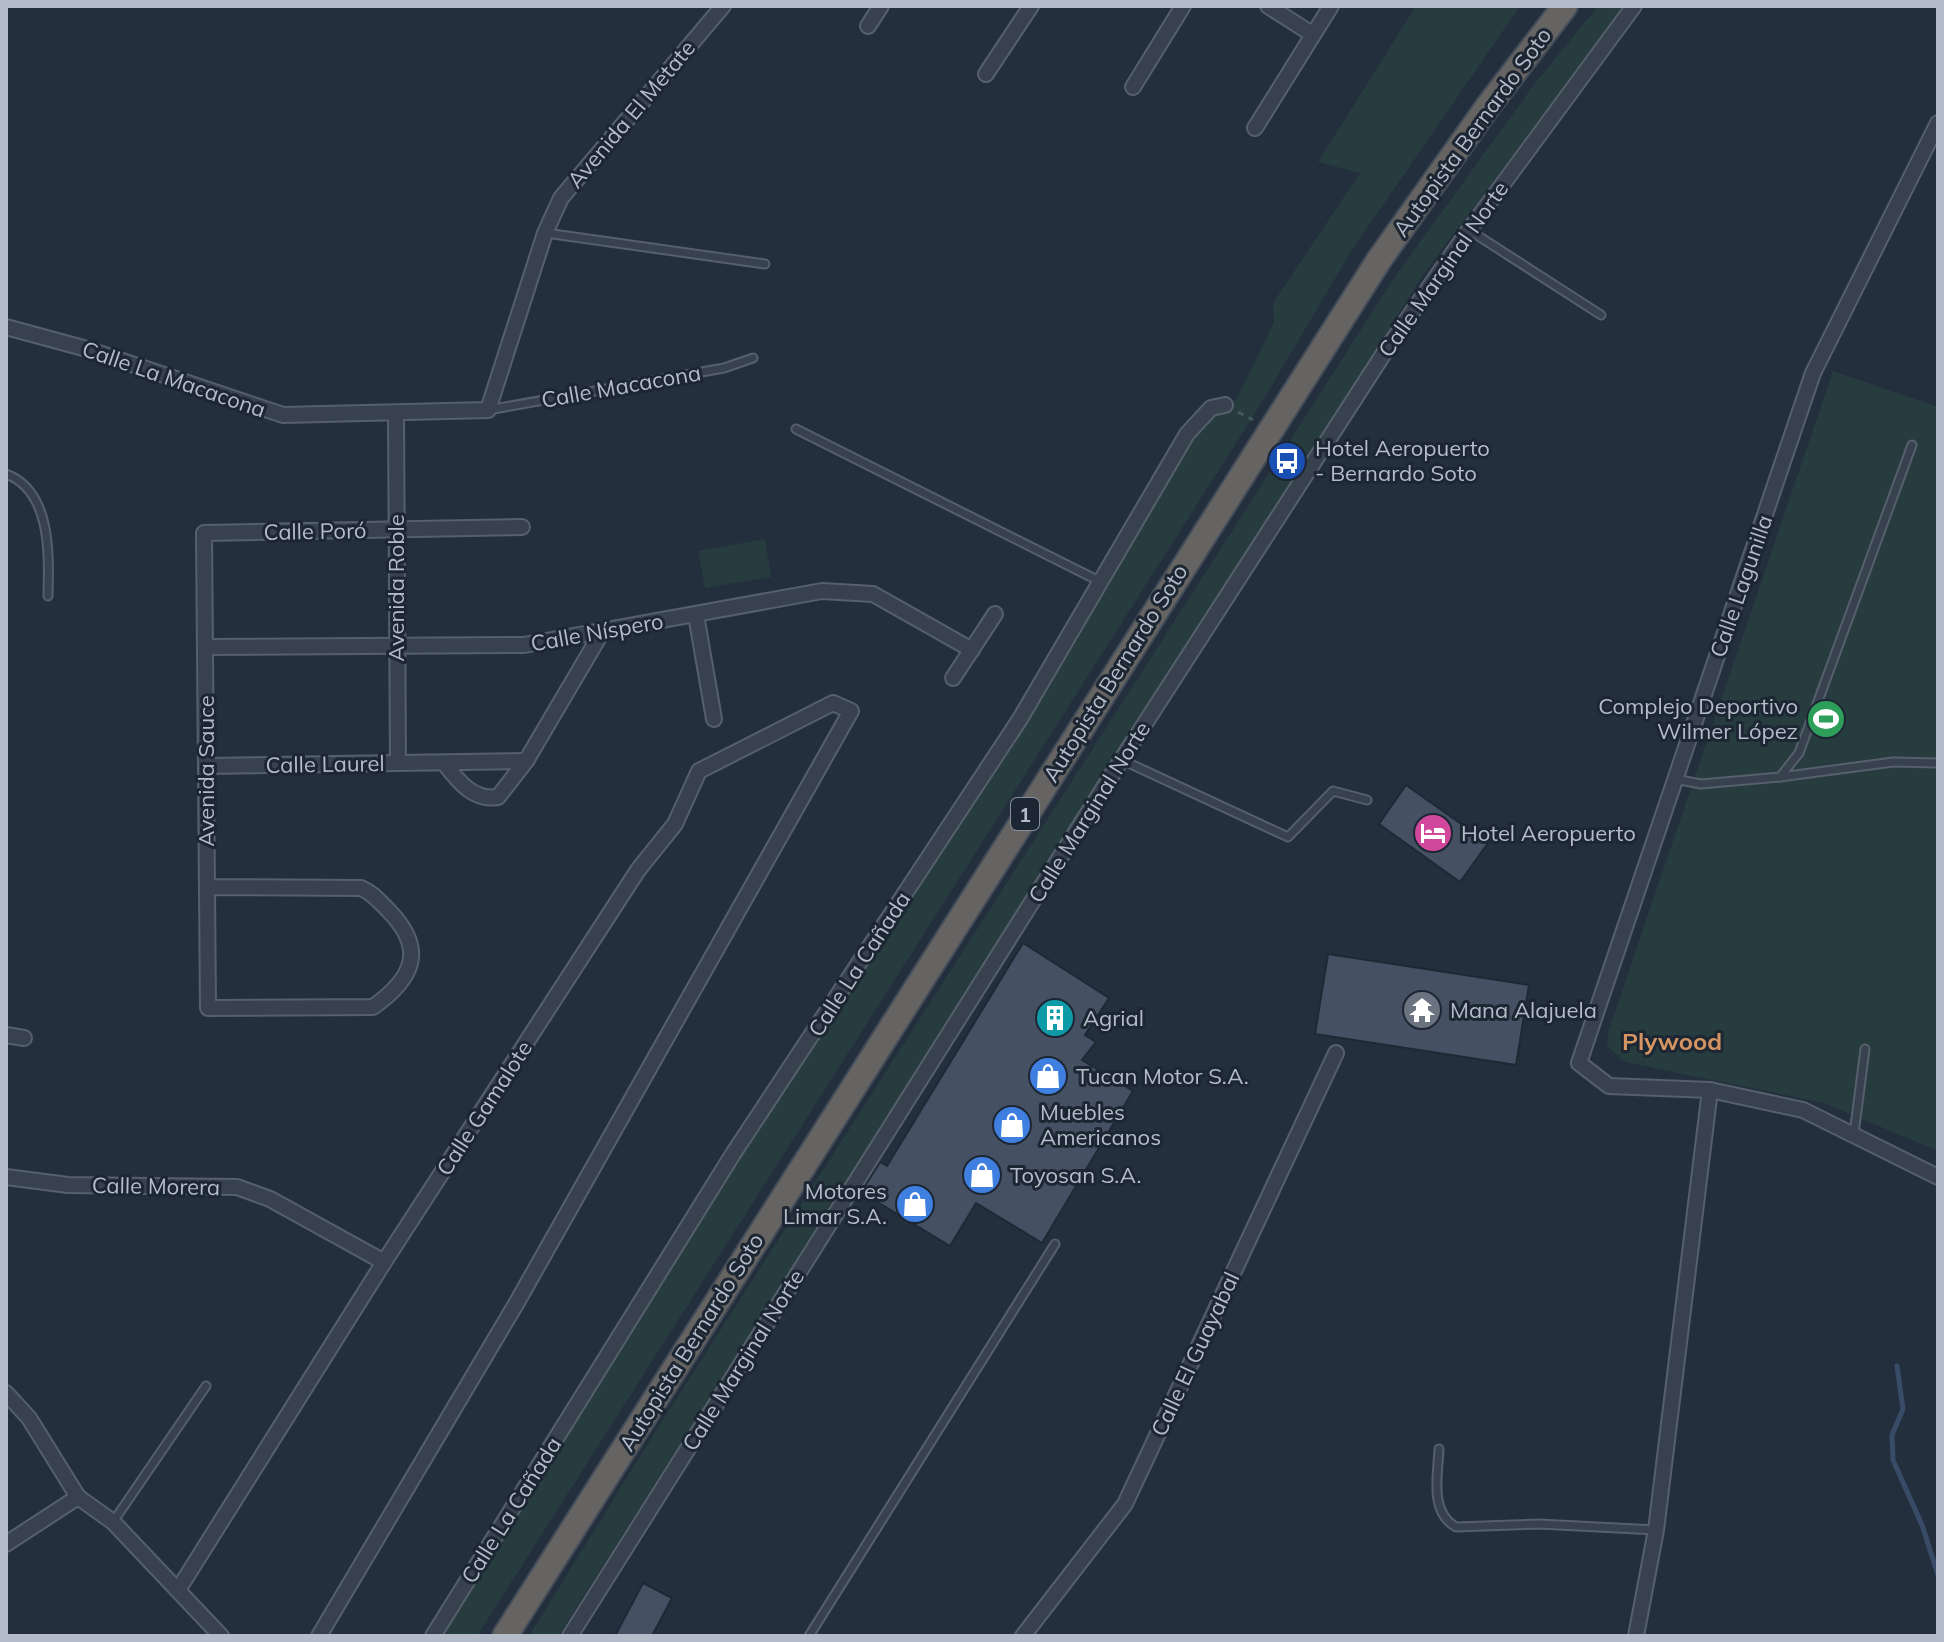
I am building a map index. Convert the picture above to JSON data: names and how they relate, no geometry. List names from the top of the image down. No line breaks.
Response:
{"streets":{"highway":["Autopista Bernardo Soto","1"],"street":["Avenida El Metate","Calle Marginal Norte","Calle La Macacona","Calle Poró","Calle Lagunilla","Avenida Roble","Calle Níspero","Calle Laurel","Avenida Sauce","Calle La Cañada","Calle Gamalote","Calle Morera","Calle El Guayabal"],"lane":["Calle Macacona"]},"crossings":[["Avenida El Metate","Calle La Macacona"],["Avenida El Metate","Calle Macacona"],["Calle La Macacona","Calle Macacona"],["Calle La Macacona","Avenida Roble"],["Calle Poró","Avenida Roble"],["Calle Poró","Avenida Sauce"],["Avenida Roble","Calle Níspero"],["Avenida Roble","Calle Laurel"],["Calle Níspero","Avenida Sauce"],["Calle Laurel","Avenida Sauce"],["Calle Gamalote","Calle Morera"]],"districts":["Plywood"],"places":{"bus stop":["Hotel Aeropuerto - Bernardo Soto"],"sports":["Complejo Deportivo Wilmer López"],"hotel":["Hotel Aeropuerto"],"temple":["Mana Alajuela"],"building":["Agrial"],"shop":["Tucan Motor S.A.","Muebles Americanos","Toyosan S.A.","Motores Limar S.A."]}}
